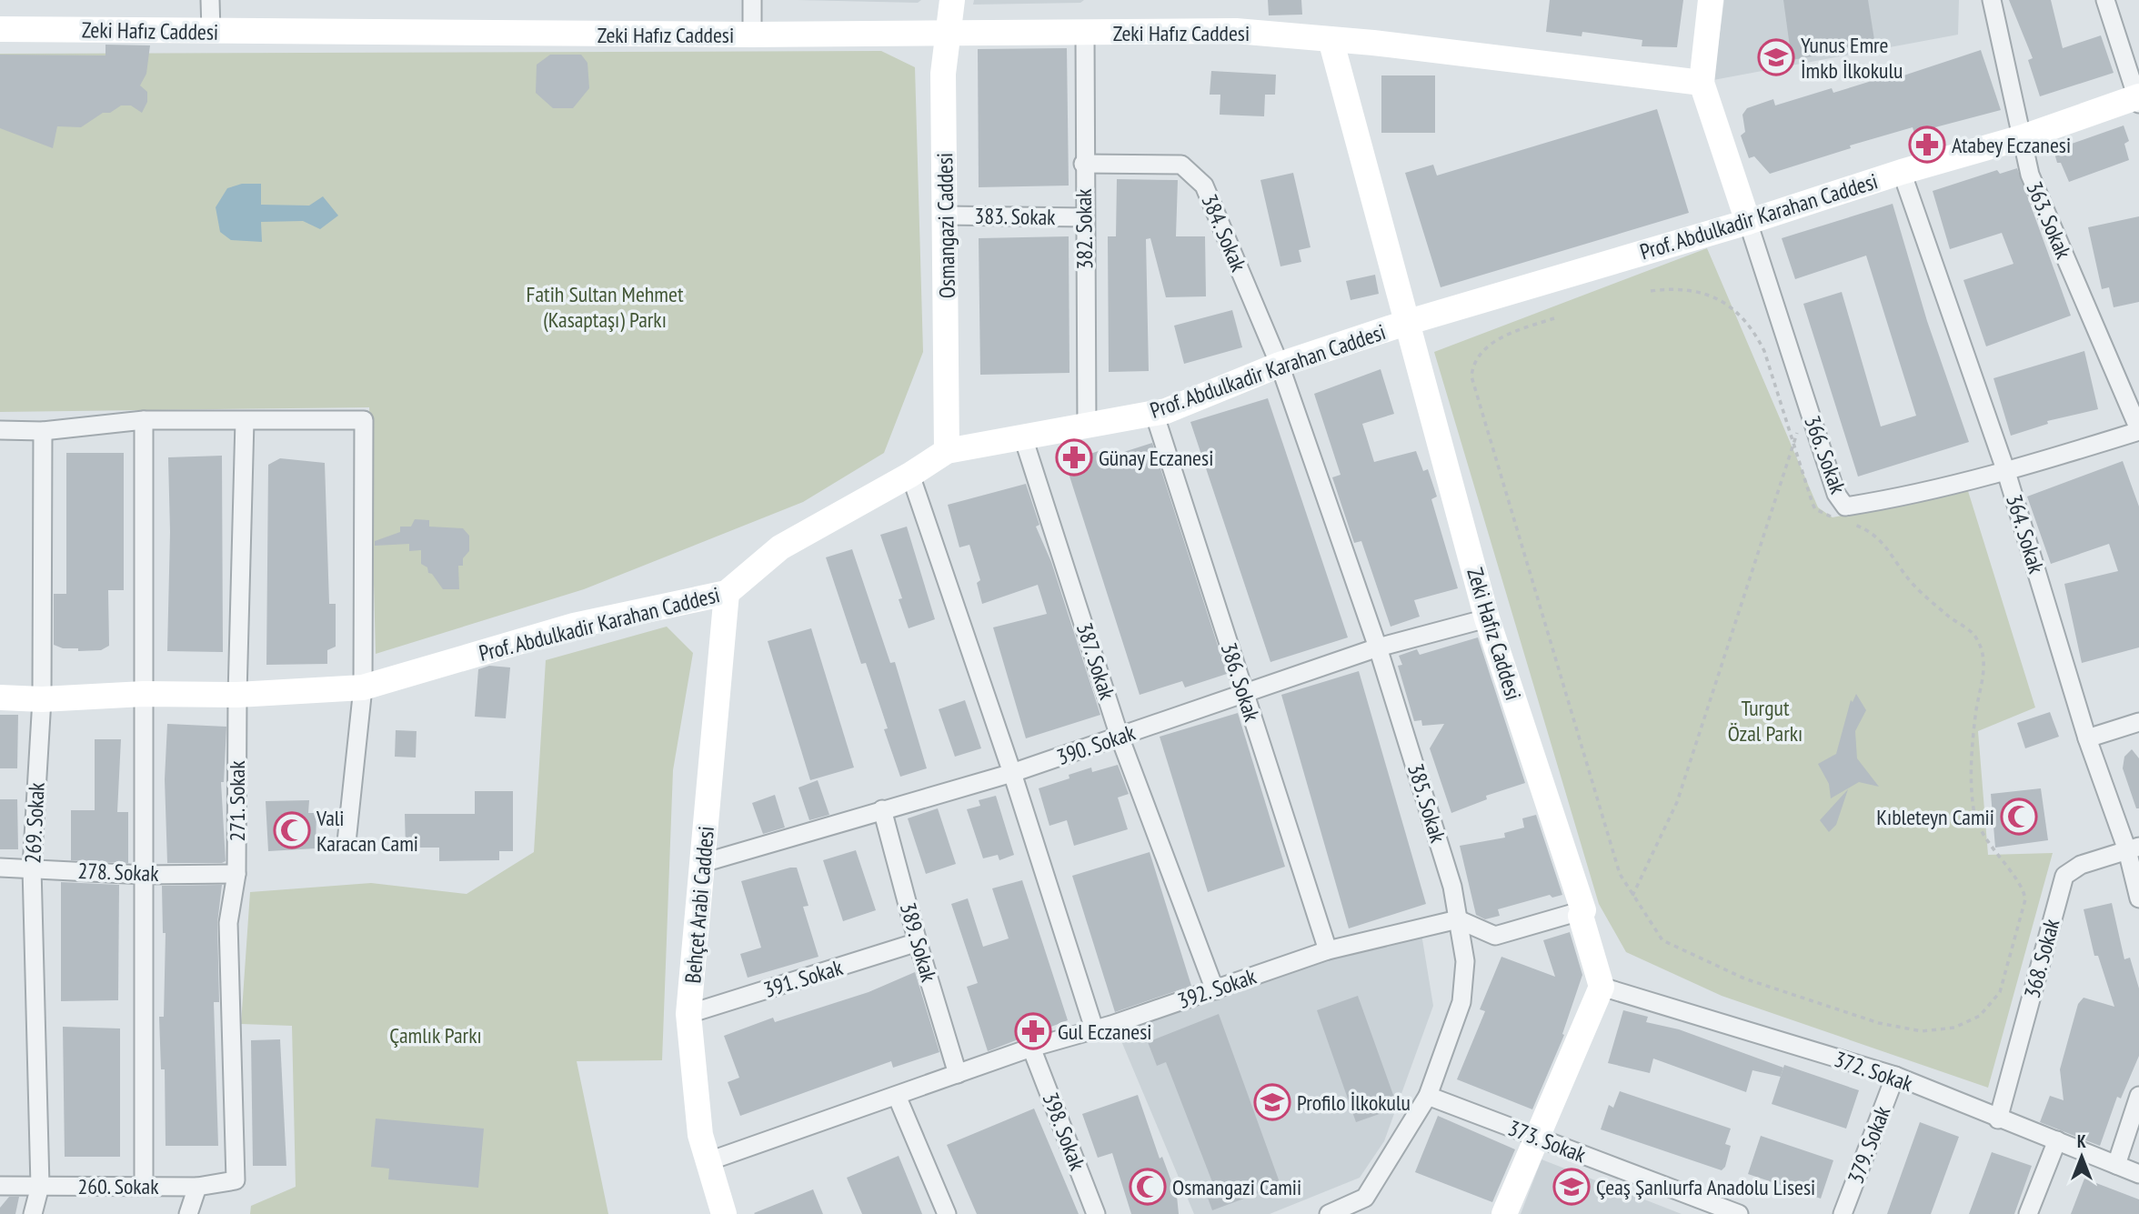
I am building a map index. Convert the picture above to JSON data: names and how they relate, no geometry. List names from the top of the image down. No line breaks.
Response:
{"streets":{"main road":["Zeki Hafız Caddesi","Prof. Abdulkadir Karahan Caddesi","Osmangazi Caddesi","Behçet Arabi Caddesi"],"street":["383. Sokak","363. Sokak","382. Sokak","384. Sokak","366. Sokak","364. Sokak","387. Sokak","386. Sokak","390. Sokak","271. Sokak","385. Sokak","269. Sokak","278. Sokak","389. Sokak","368. Sokak","391. Sokak","392. Sokak","372. Sokak","398. Sokak","373. Sokak","379. Sokak","260. Sokak"]},"crossings":[["Zeki Hafız Caddesi","Prof. Abdulkadir Karahan Caddesi"],["Zeki Hafız Caddesi","Osmangazi Caddesi"],["Zeki Hafız Caddesi","382. Sokak"],["Zeki Hafız Caddesi","390. Sokak"],["Zeki Hafız Caddesi","372. Sokak"],["383. Sokak","Osmangazi Caddesi"],["383. Sokak","382. Sokak"],["Prof. Abdulkadir Karahan Caddesi","363. Sokak"],["Prof. Abdulkadir Karahan Caddesi","Osmangazi Caddesi"],["Prof. Abdulkadir Karahan Caddesi","382. Sokak"],["Prof. Abdulkadir Karahan Caddesi","384. Sokak"],["Prof. Abdulkadir Karahan Caddesi","366. Sokak"],["Prof. Abdulkadir Karahan Caddesi","364. Sokak"],["Prof. Abdulkadir Karahan Caddesi","387. Sokak"],["Prof. Abdulkadir Karahan Caddesi","386. Sokak"],["Prof. Abdulkadir Karahan Caddesi","271. Sokak"],["Prof. Abdulkadir Karahan Caddesi","385. Sokak"],["Prof. Abdulkadir Karahan Caddesi","269. Sokak"],["Prof. Abdulkadir Karahan Caddesi","Behçet Arabi Caddesi"],["363. Sokak","366. Sokak"],["382. Sokak","384. Sokak"],["384. Sokak","385. Sokak"],["366. Sokak","364. Sokak"],["364. Sokak","368. Sokak"],["387. Sokak","390. Sokak"],["387. Sokak","392. Sokak"],["386. Sokak","390. Sokak"],["386. Sokak","392. Sokak"],["390. Sokak","385. Sokak"],["390. Sokak","Behçet Arabi Caddesi"],["390. Sokak","389. Sokak"],["271. Sokak","278. Sokak"],["271. Sokak","260. Sokak"],["385. Sokak","392. Sokak"],["385. Sokak","373. Sokak"],["269. Sokak","278. Sokak"],["269. Sokak","260. Sokak"],["Behçet Arabi Caddesi","391. Sokak"],["Behçet Arabi Caddesi","392. Sokak"],["389. Sokak","391. Sokak"],["389. Sokak","392. Sokak"],["368. Sokak","372. Sokak"],["392. Sokak","398. Sokak"],["372. Sokak","379. Sokak"]],"parks":["Fatih Sultan Mehmet (Kasaptaşı) Parkı","Turgut Özal Parkı","Çamlık Parkı"],"places":{"school or university":["Yunus Emre İmkb İlkokulu","Profilo İlkokulu","Çeaş Şanlıurfa Anadolu Lisesi"],"pharmacy":["Atabey Eczanesi","Günay Eczanesi","Gul Eczanesi"],"mosque":["Kıbleteyn Camii","Vali Karacan Cami","Osmangazi Camii"]},"north":"top"}
